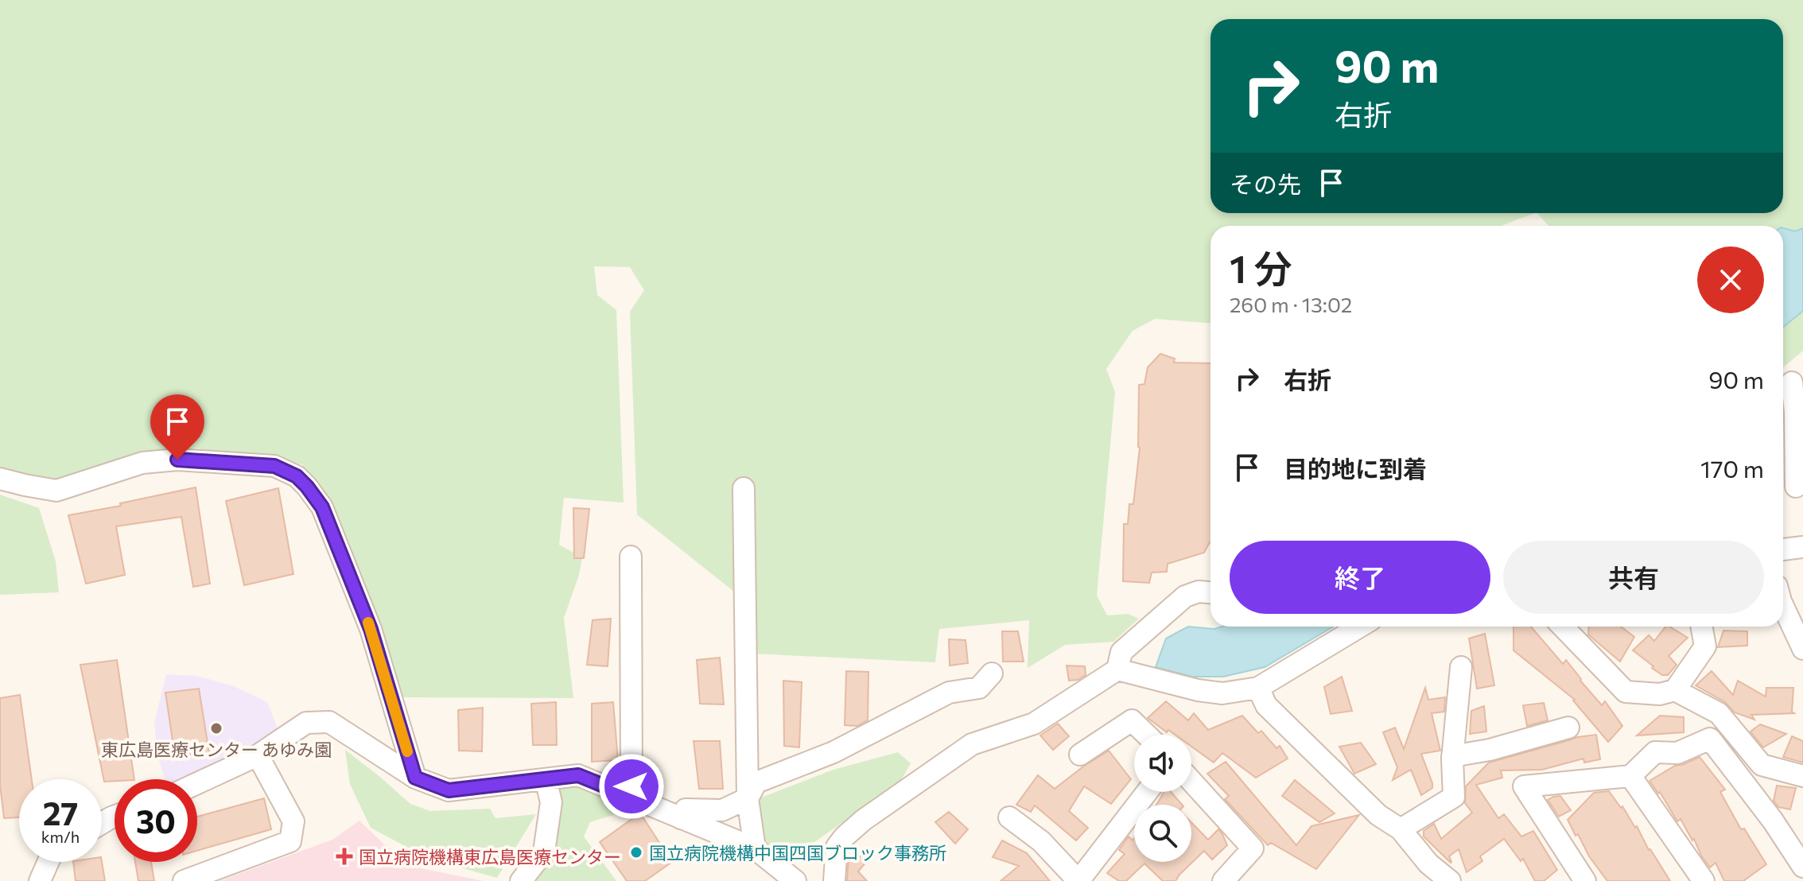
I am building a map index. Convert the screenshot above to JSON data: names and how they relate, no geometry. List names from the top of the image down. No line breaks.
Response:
{"places":{"other":["東広島医療センター あゆみ園","国立病院機構中国四国ブロック事務所"],"health":["国立病院機構東広島医療センター"]},"page":{"turn":["90 m","右折"],"then":"その先","heading":["1 分","260 m · 13:02"],"list":[{"name":"右折","value":"90 m"},{"name":"目的地に到着","value":"170 m"}],"buttons":["終了","共有"],"speed":"27 km/h","limit":"30"}}
